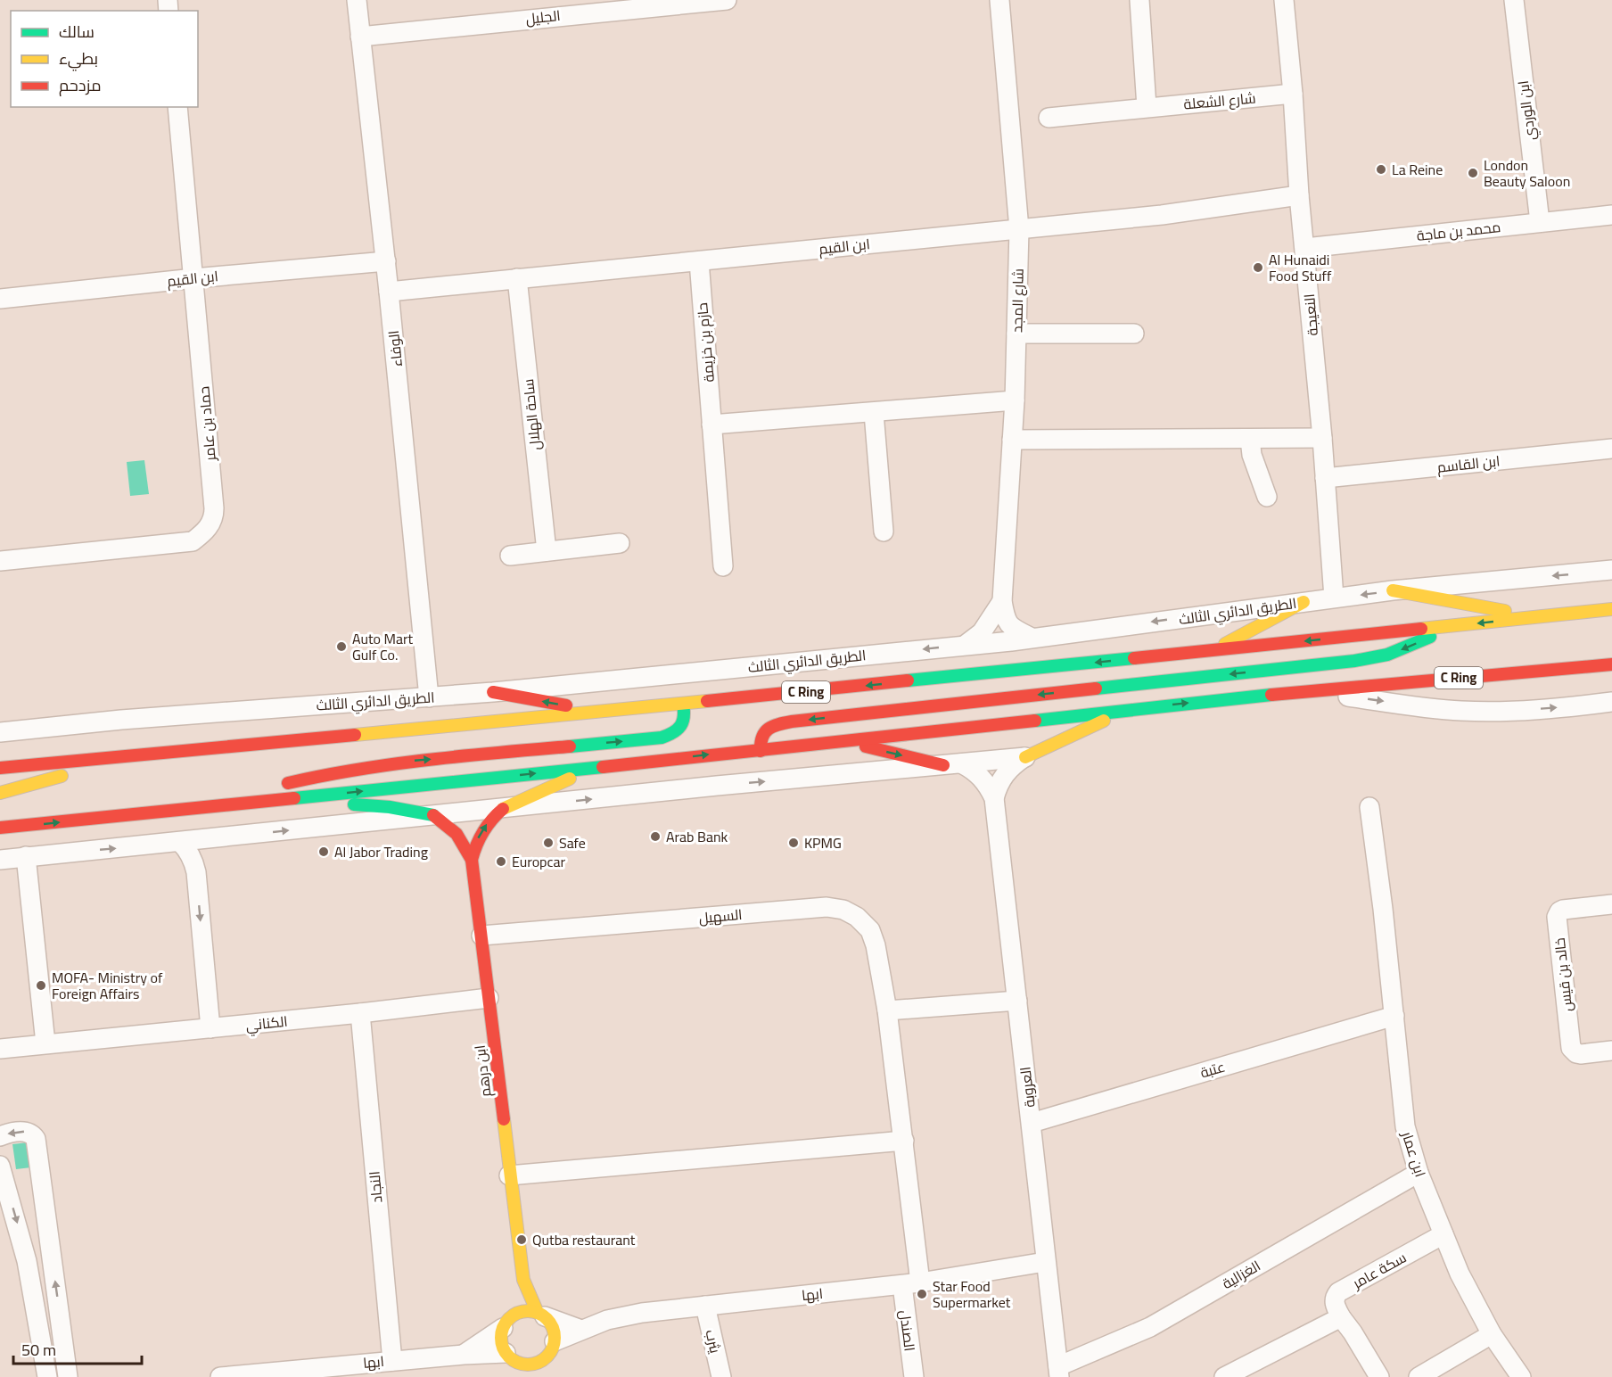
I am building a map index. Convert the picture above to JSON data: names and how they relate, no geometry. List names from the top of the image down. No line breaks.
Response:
{"streets":{"main road":["الطريق الدائري الثالث","C Ring","ابن درهم"],"street":["الجليل","شارع الشعلة","ابن الوردي","محمد بن ماجة","ابن القيم","شارع المجد","النعيجة","حازم بن خزيمة","الوفاء","ساحة الهلال","حماد بن عامر","ابن القاسم","السهيل","خالد بن قيس","الكناني","عتبة","العروبة","ابن عمار","النجاد","سكة عامر","الغزالية","ابها","الصندل","يثرب"]},"crossings":[["الجليل","الوفاء"],["شارع الشعلة","النعيجة"],["ابن الوردي","محمد بن ماجة"],["محمد بن ماجة","النعيجة"],["ابن القيم","شارع المجد"],["ابن القيم","النعيجة"],["ابن القيم","حازم بن خزيمة"],["ابن القيم","الوفاء"],["ابن القيم","ساحة الهلال"],["ابن القيم","حماد بن عامر"],["شارع المجد","الطريق الدائري الثالث"],["النعيجة","ابن القاسم"],["النعيجة","الطريق الدائري الثالث"],["الوفاء","الطريق الدائري الثالث"],["السهيل","ابن درهم"],["السهيل","ابها"],["السهيل","الصندل"],["الكناني","ابن درهم"],["الكناني","النجاد"],["عتبة","العروبة"],["عتبة","ابن عمار"],["ابن درهم","ابها"],["العروبة","الغزالية"],["العروبة","ابها"],["ابن عمار","سكة عامر"],["ابن عمار","الغزالية"],["النجاد","ابها"],["ابها","الصندل"],["ابها","يثرب"]],"places":["La Reine","London Beauty Saloon","Al Hunaidi Food Stuff","Auto Mart Gulf Co.","Arab Bank","Safe","KPMG","Al Jabor Trading","Europcar","MOFA- Ministry of Foreign Affairs","Qutba restaurant","Star Food Supermarket"],"legend":["سالك","بطيء","مزدحم"],"scale_bar":"50 m"}
